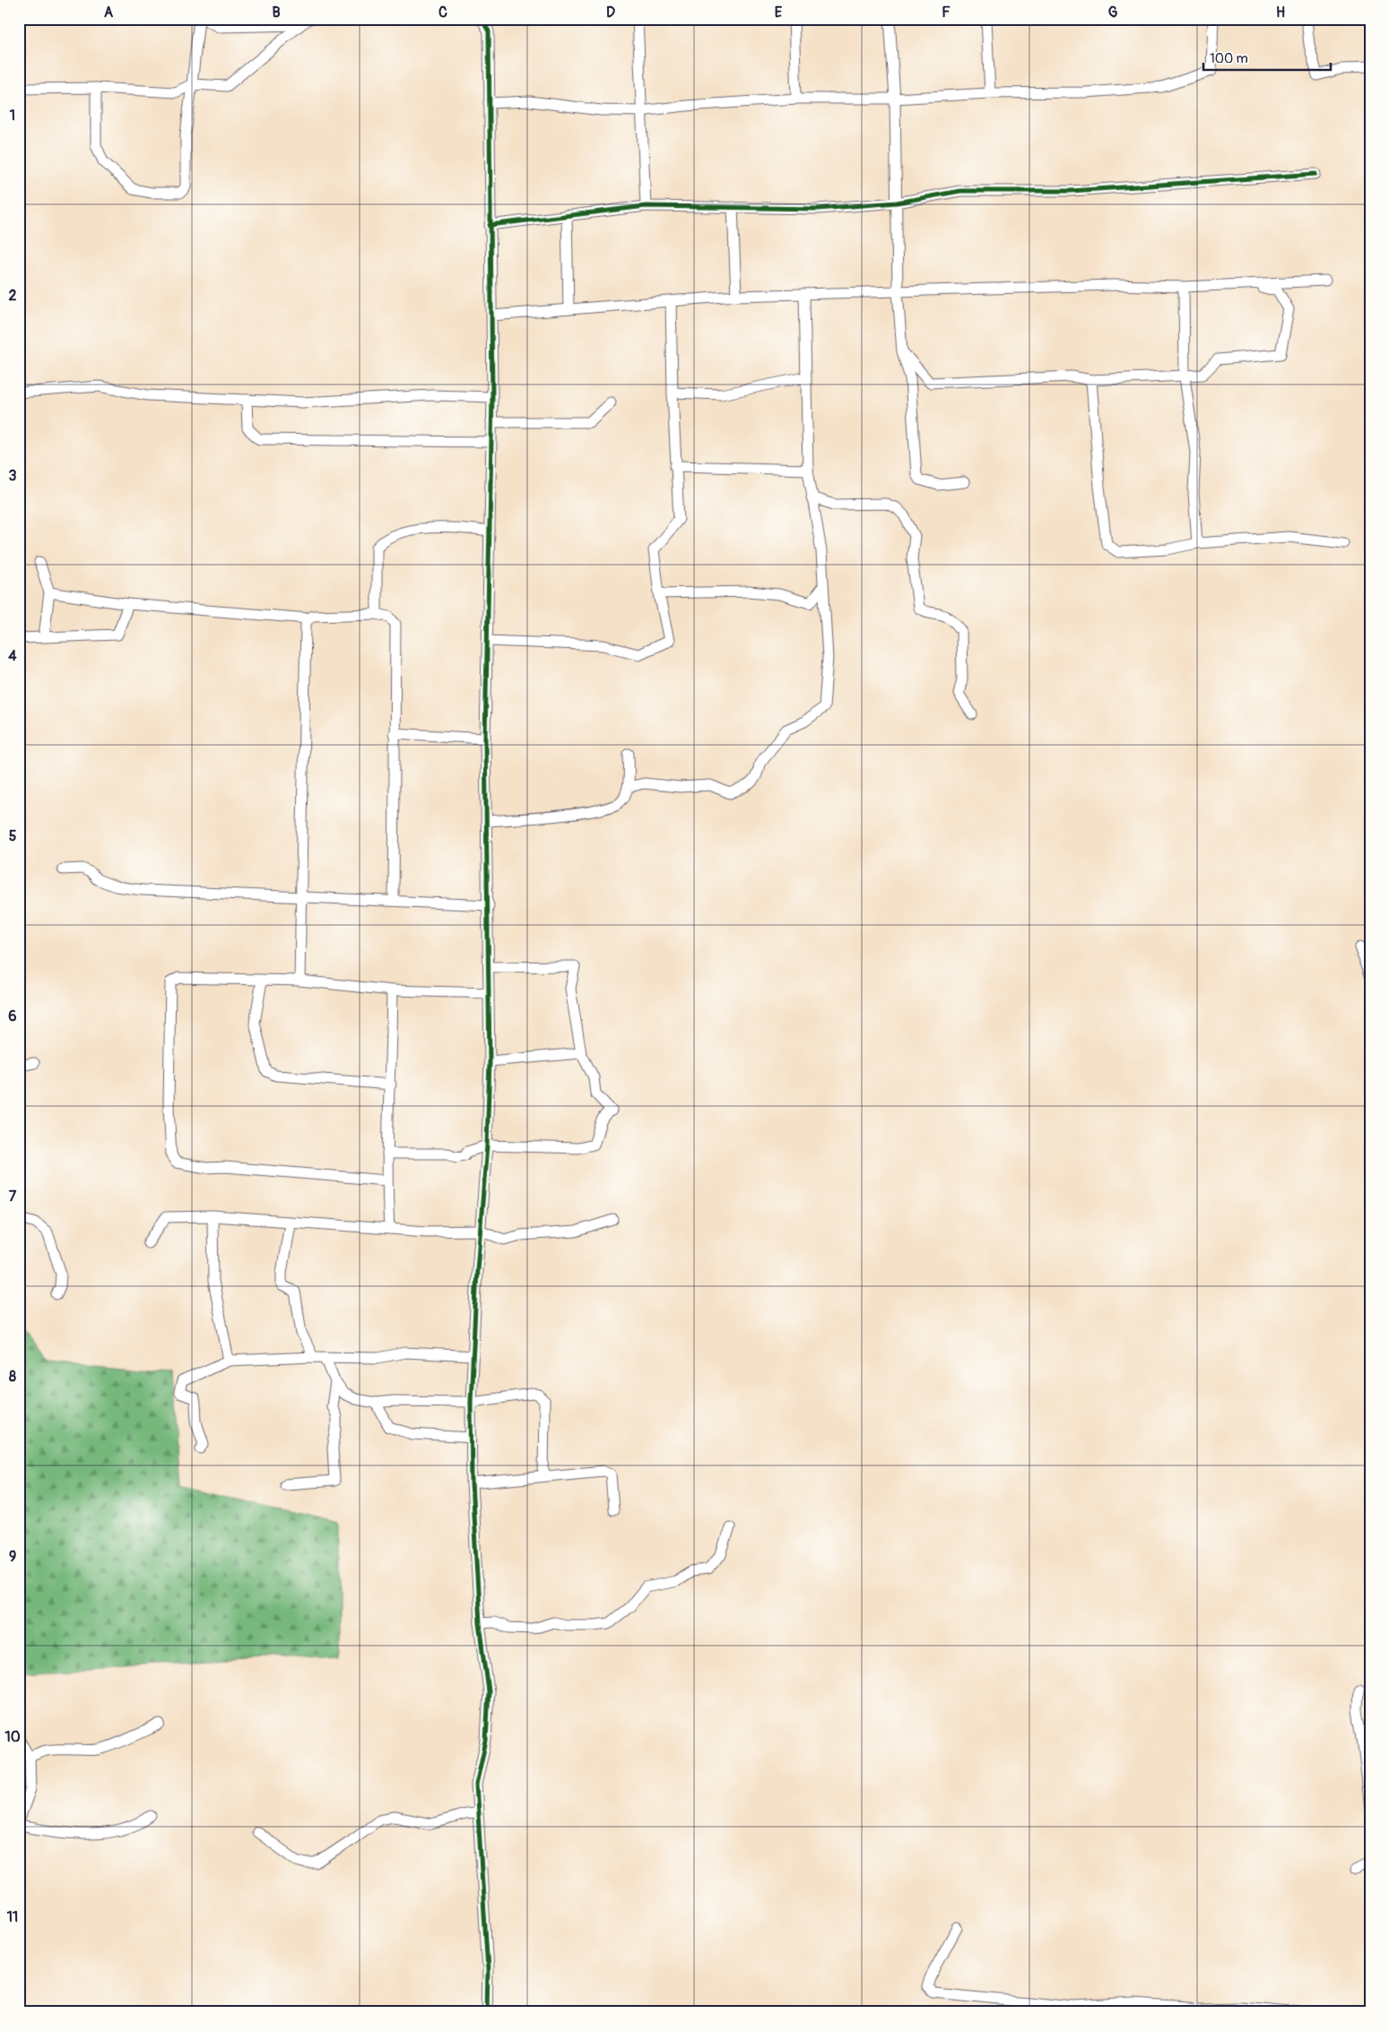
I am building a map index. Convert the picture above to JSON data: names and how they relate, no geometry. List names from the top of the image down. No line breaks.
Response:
{"scale_bar":"100 m","grid":{"columns":["A","B","C","D","E","F","G","H"],"rows":["1","2","3","4","5","6","7","8","9","10","11"]}}
